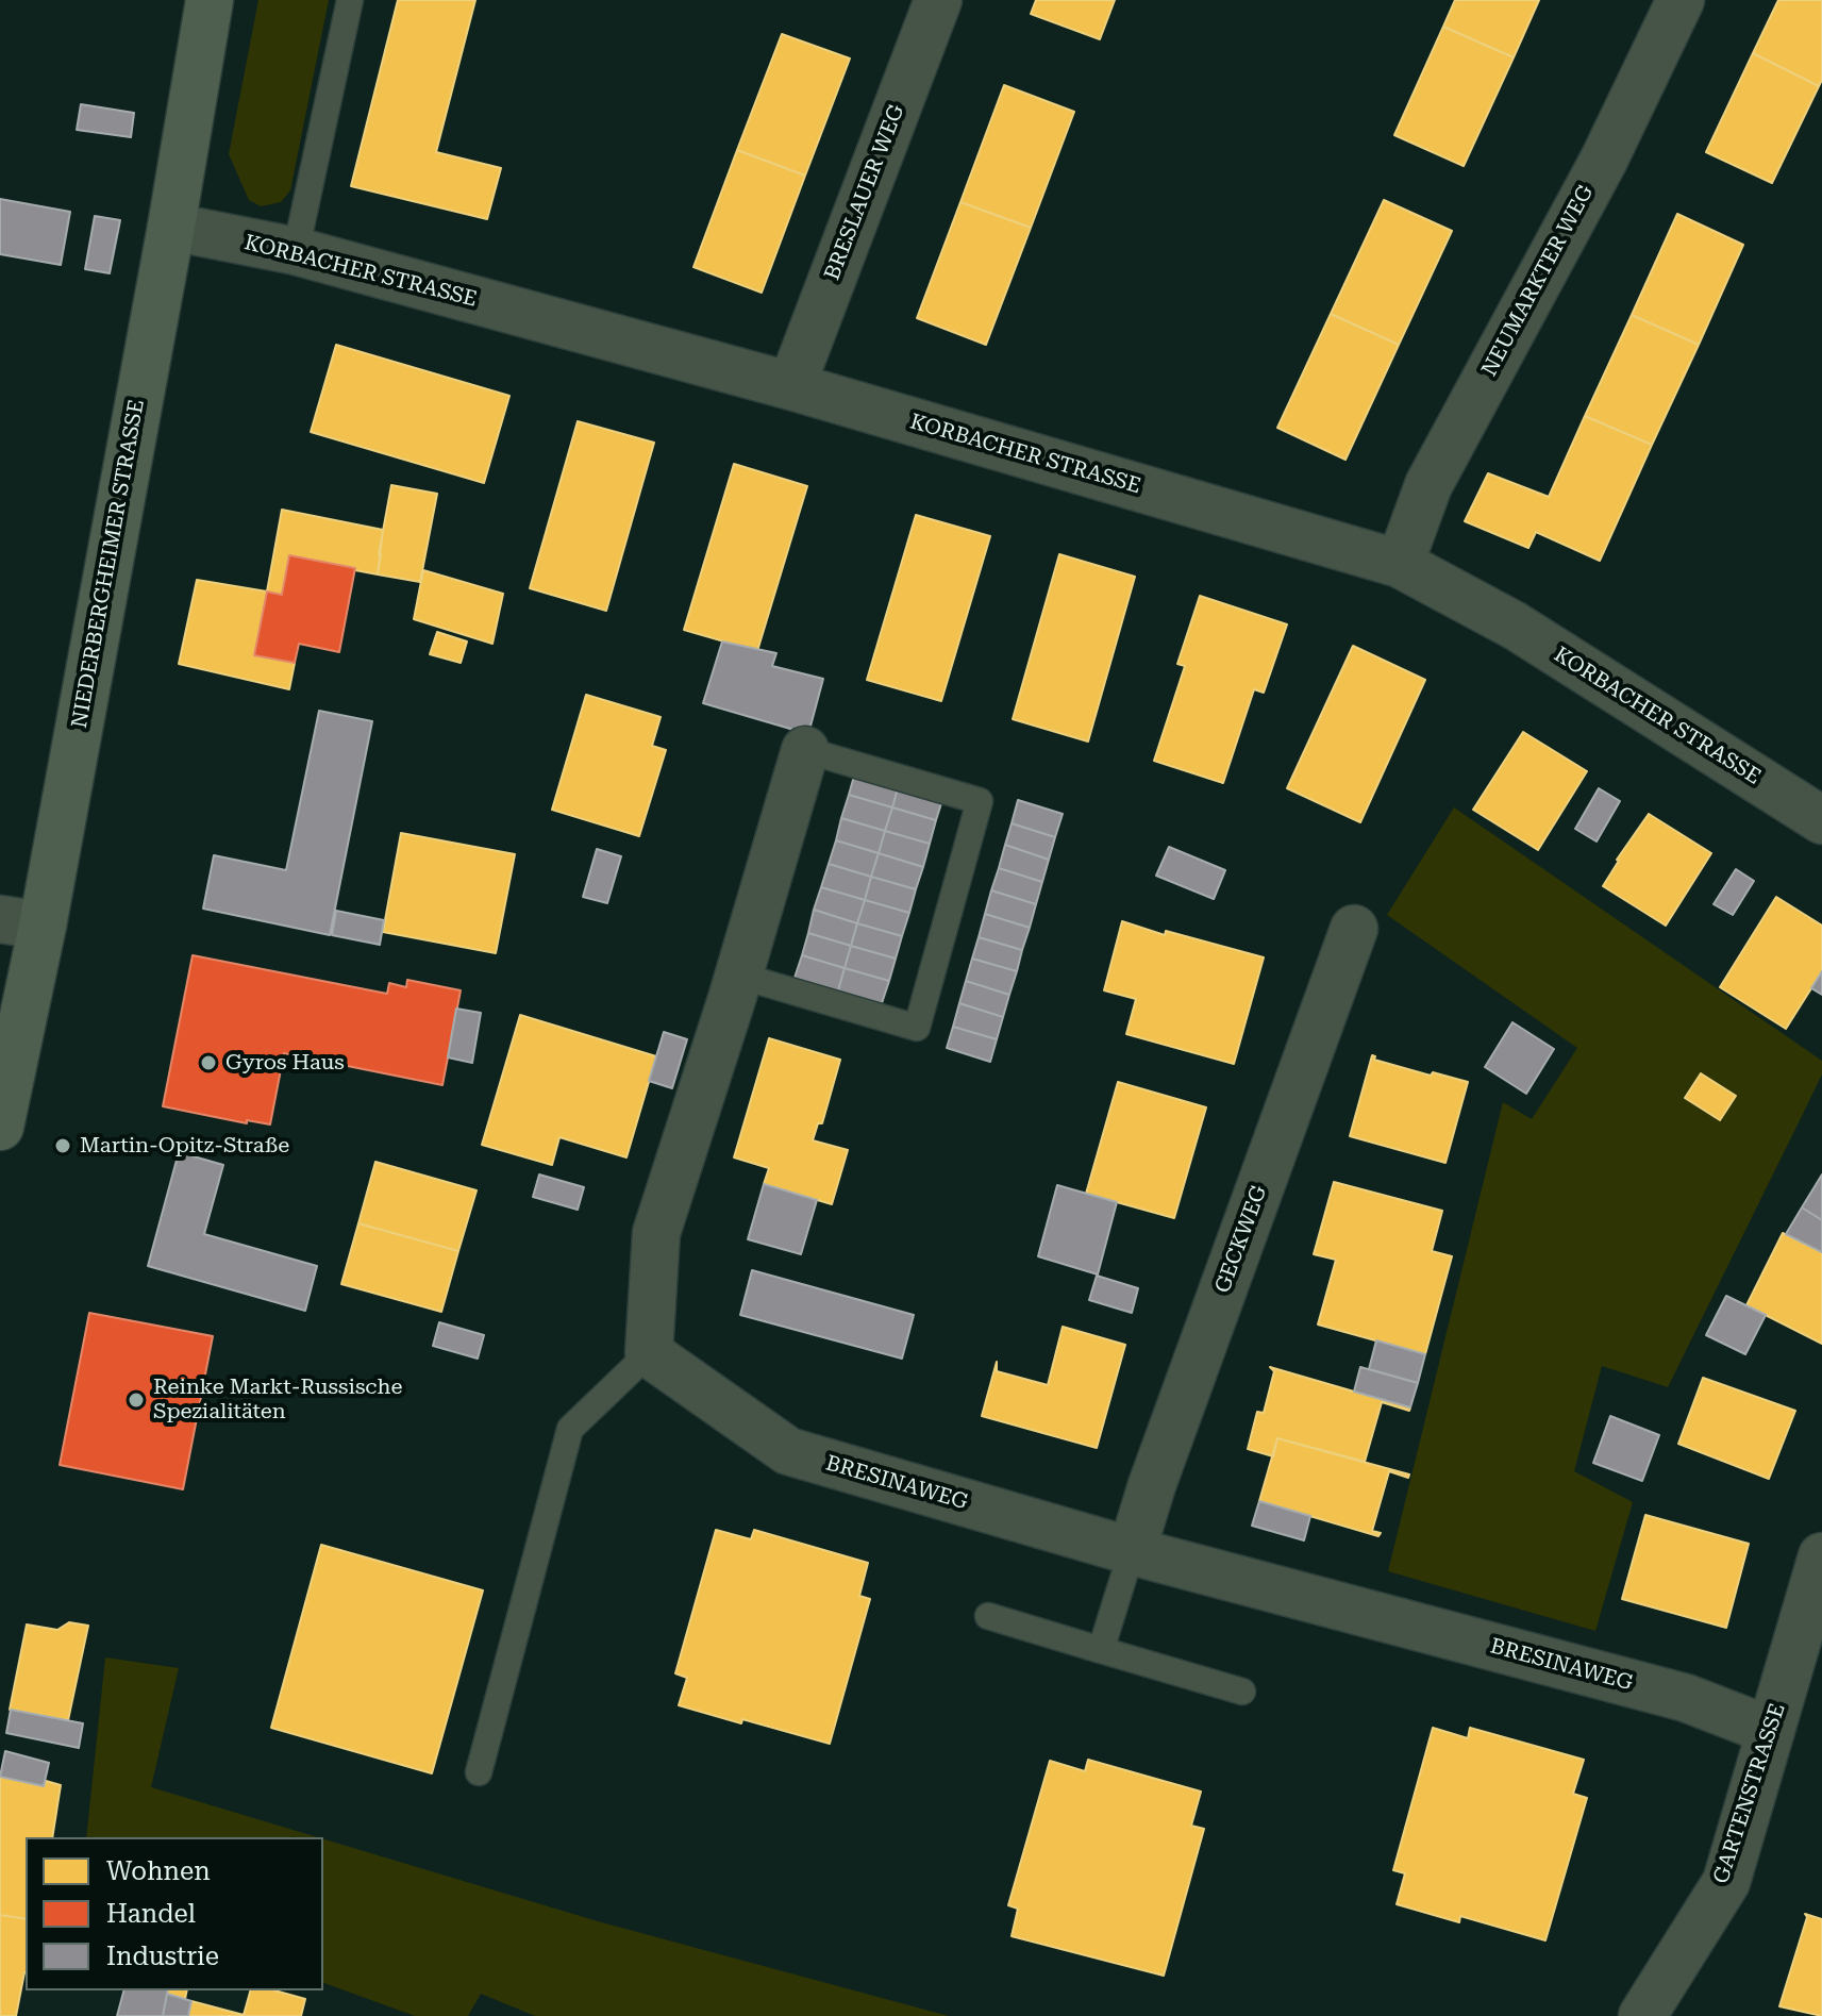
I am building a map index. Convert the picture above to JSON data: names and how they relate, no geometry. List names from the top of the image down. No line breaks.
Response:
{"streets":{"main road":["NIEDERBERGHEIMER STRASSE"],"street":["BRESLAUER WEG","KORBACHER STRASSE","NEUMARKTER WEG","GECKWEG","BRESINAWEG","GARTENSTRASSE"]},"crossings":[["BRESLAUER WEG","KORBACHER STRASSE"],["KORBACHER STRASSE","NEUMARKTER WEG"],["KORBACHER STRASSE","NIEDERBERGHEIMER STRASSE"],["GECKWEG","BRESINAWEG"],["BRESINAWEG","GARTENSTRASSE"]],"places":["Gyros Haus","Martin-Opitz-Straße","Reinke Markt-Russische Spezialitäten"],"legend":["Wohnen","Handel","Industrie"]}
